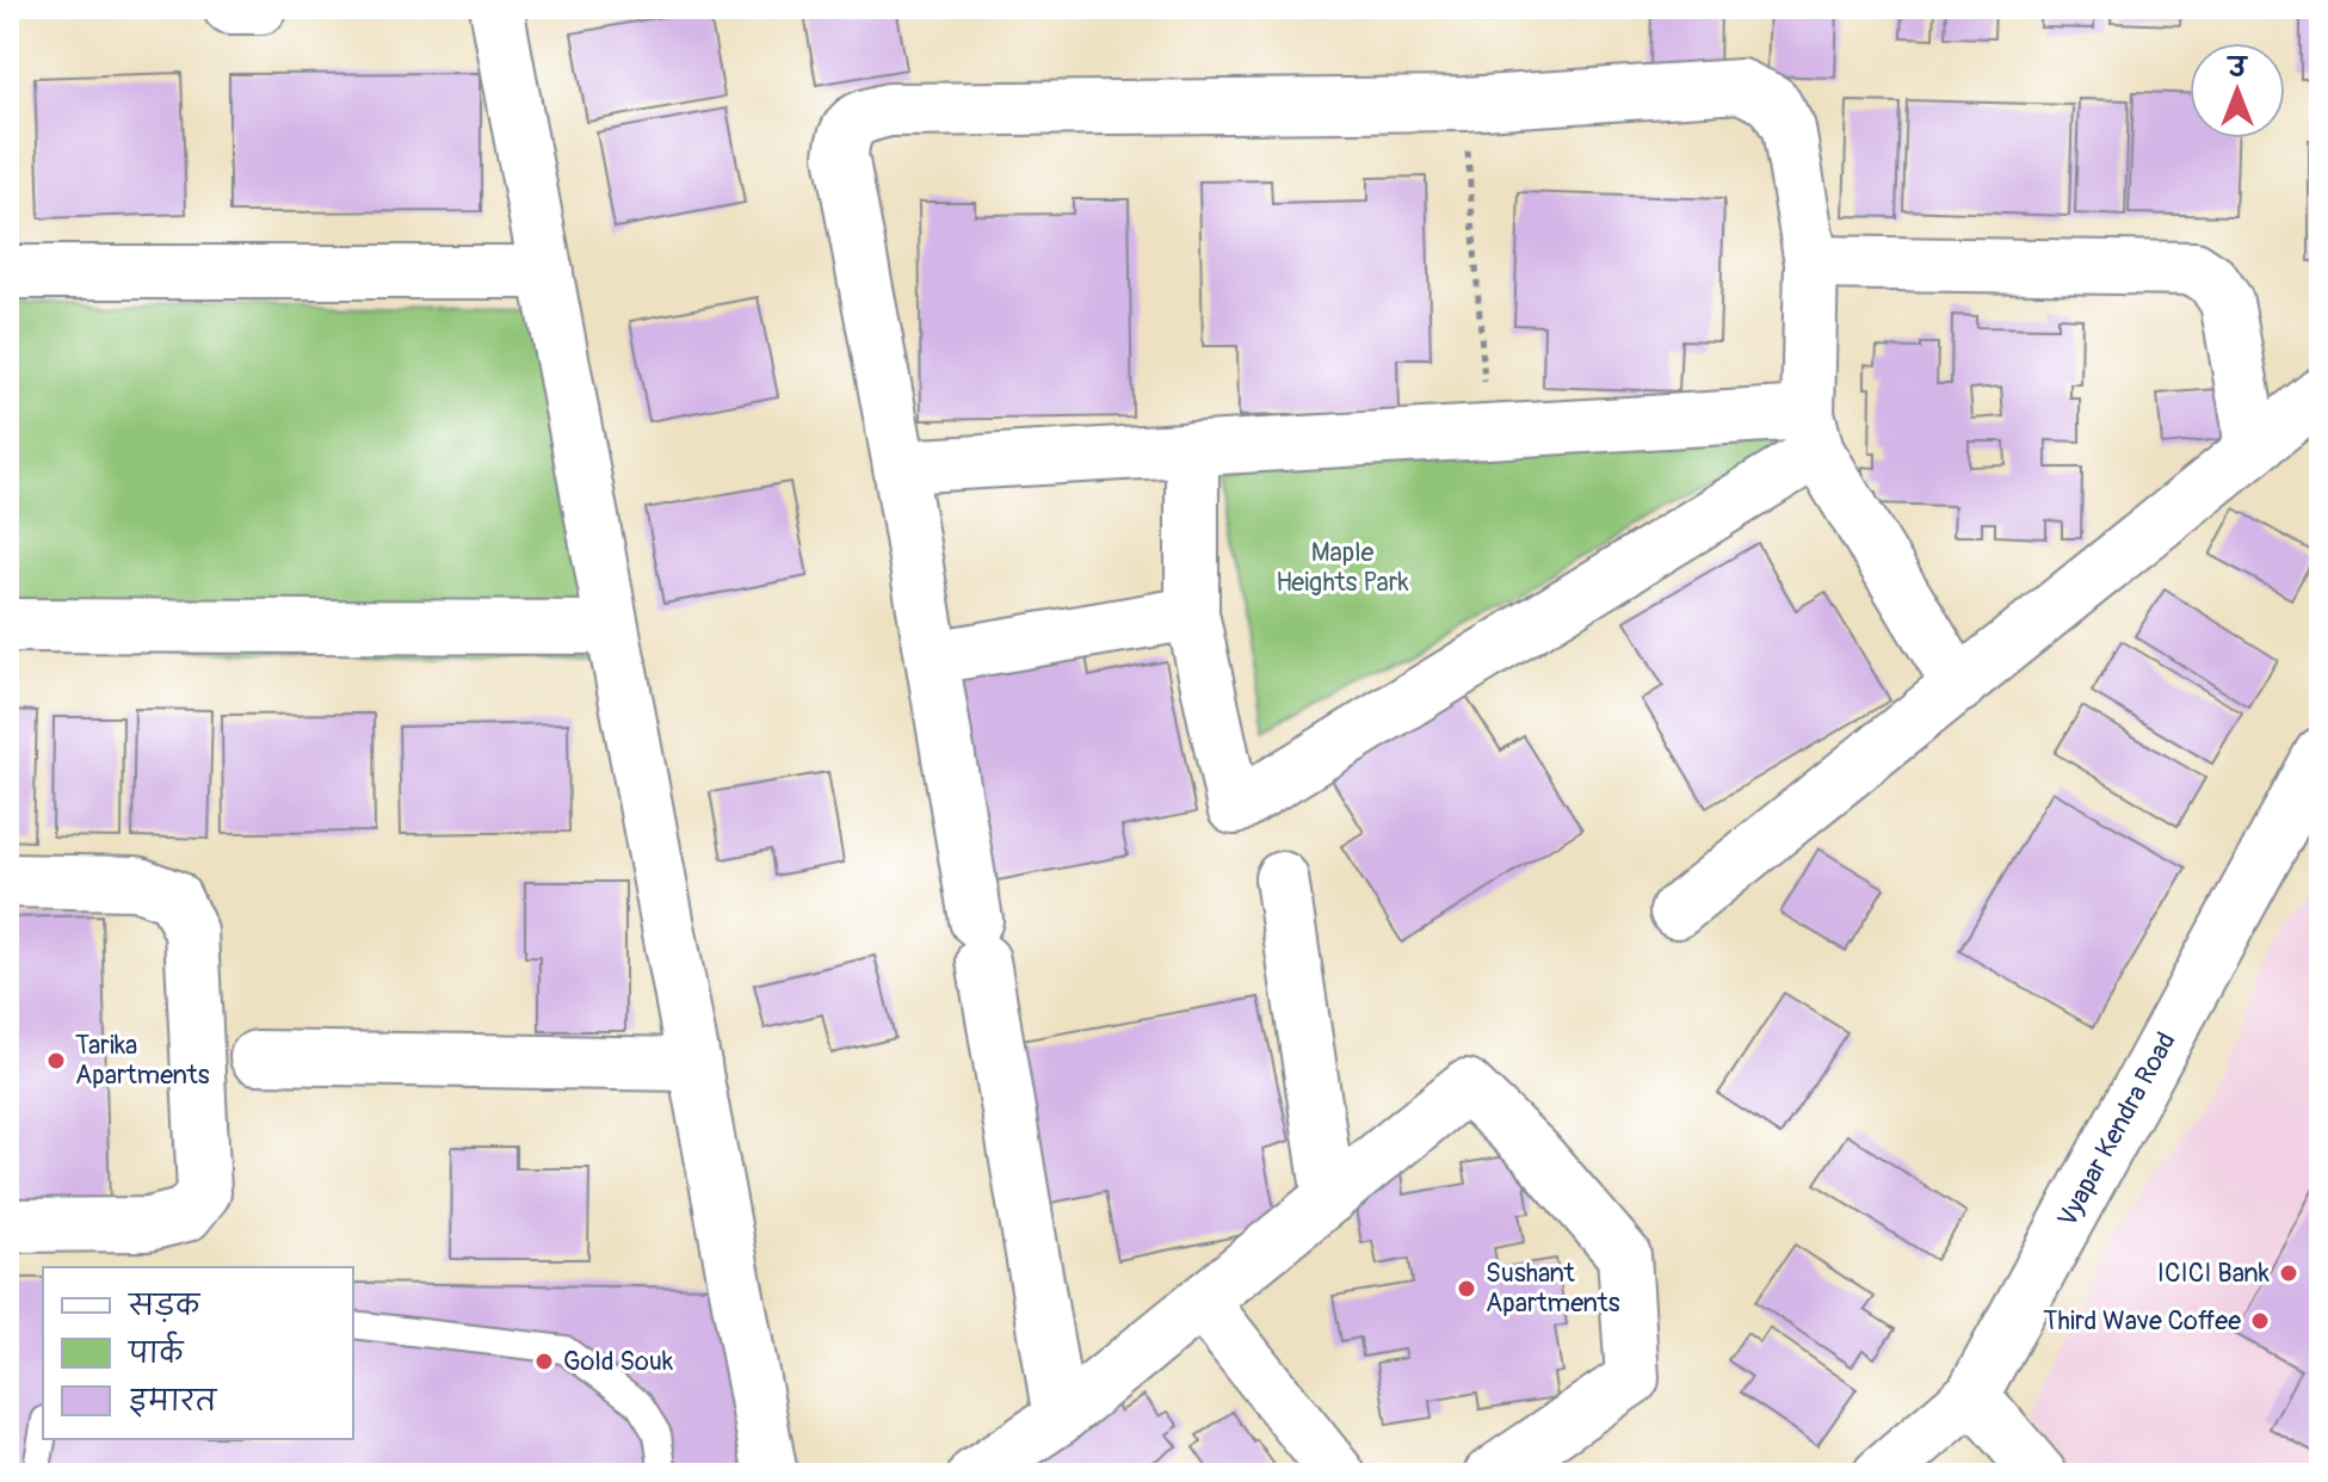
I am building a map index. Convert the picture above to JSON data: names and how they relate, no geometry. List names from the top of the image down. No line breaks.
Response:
{"streets":{"street":["Vyapar Kendra Road"]},"parks":["Maple Heights Park"],"places":["Tarika Apartments","ICICI Bank","Sushant Apartments","Third Wave Coffee","Gold Souk"],"legend":["सड़क","पार्क","इमारत"],"north":"top"}
